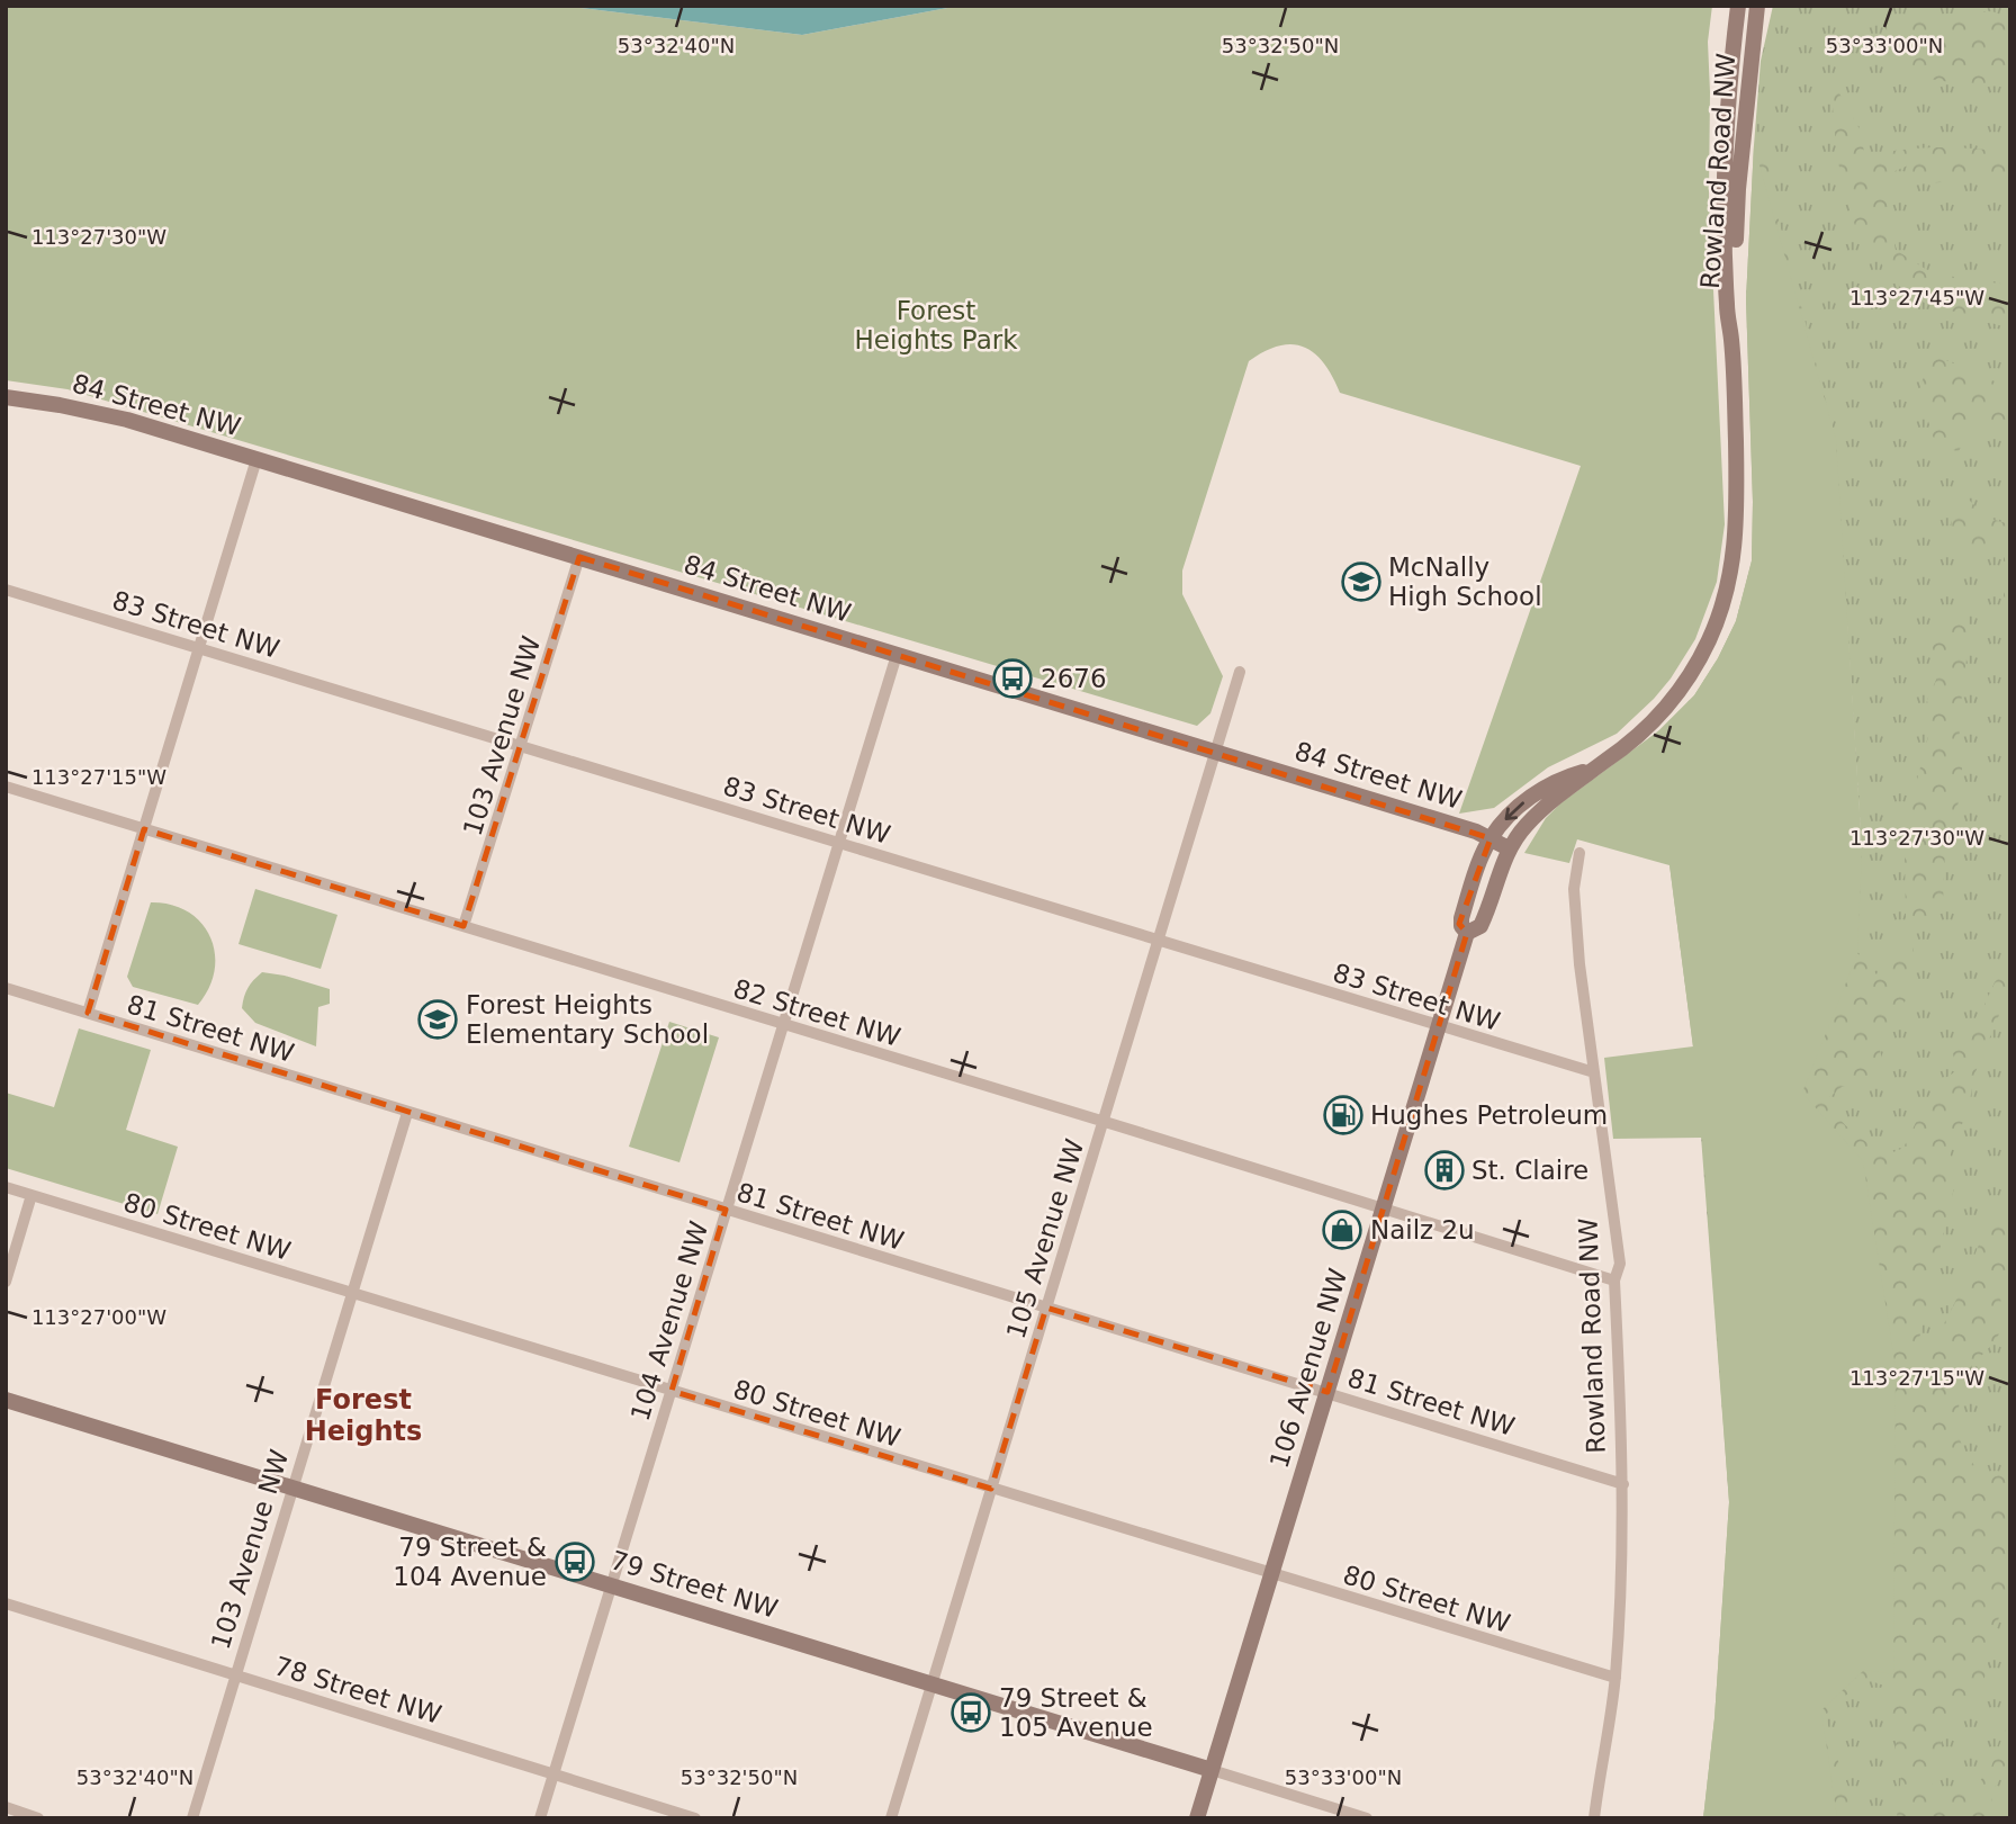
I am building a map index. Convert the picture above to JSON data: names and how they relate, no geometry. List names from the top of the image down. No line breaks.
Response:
{"streets":{"main road":["Rowland Road NW","84 Street NW","106 Avenue NW","79 Street NW"],"street":["83 Street NW","103 Avenue NW","82 Street NW","81 Street NW","80 Street NW","105 Avenue NW","104 Avenue NW","78 Street NW"]},"crossings":[["Rowland Road NW","84 Street NW"],["Rowland Road NW","83 Street NW"],["Rowland Road NW","82 Street NW"],["Rowland Road NW","81 Street NW"],["Rowland Road NW","80 Street NW"],["Rowland Road NW","106 Avenue NW"],["84 Street NW","103 Avenue NW"],["84 Street NW","105 Avenue NW"],["84 Street NW","104 Avenue NW"],["84 Street NW","106 Avenue NW"],["83 Street NW","103 Avenue NW"],["83 Street NW","105 Avenue NW"],["83 Street NW","104 Avenue NW"],["83 Street NW","106 Avenue NW"],["103 Avenue NW","82 Street NW"],["103 Avenue NW","81 Street NW"],["103 Avenue NW","80 Street NW"],["103 Avenue NW","79 Street NW"],["103 Avenue NW","78 Street NW"],["82 Street NW","105 Avenue NW"],["82 Street NW","104 Avenue NW"],["82 Street NW","106 Avenue NW"],["81 Street NW","105 Avenue NW"],["81 Street NW","104 Avenue NW"],["81 Street NW","106 Avenue NW"],["80 Street NW","105 Avenue NW"],["80 Street NW","104 Avenue NW"],["80 Street NW","106 Avenue NW"],["105 Avenue NW","79 Street NW"],["104 Avenue NW","79 Street NW"],["104 Avenue NW","78 Street NW"],["106 Avenue NW","79 Street NW"]],"districts":["Forest Heights"],"parks":["Forest Heights Park"],"places":{"school or university":["McNally High School","Forest Heights Elementary School"],"bus stop":["2676","79 Street & 104 Avenue","79 Street & 105 Avenue"],"fuel station":["Hughes Petroleum"],"building":["St. Claire"],"shop":["Nailz 2u"]},"coordinates":["53°32'40\"N","53°32'50\"N","53°33'00\"N","113°27'30\"W","113°27'45\"W","113°27'15\"W","113°27'00\"W"]}
